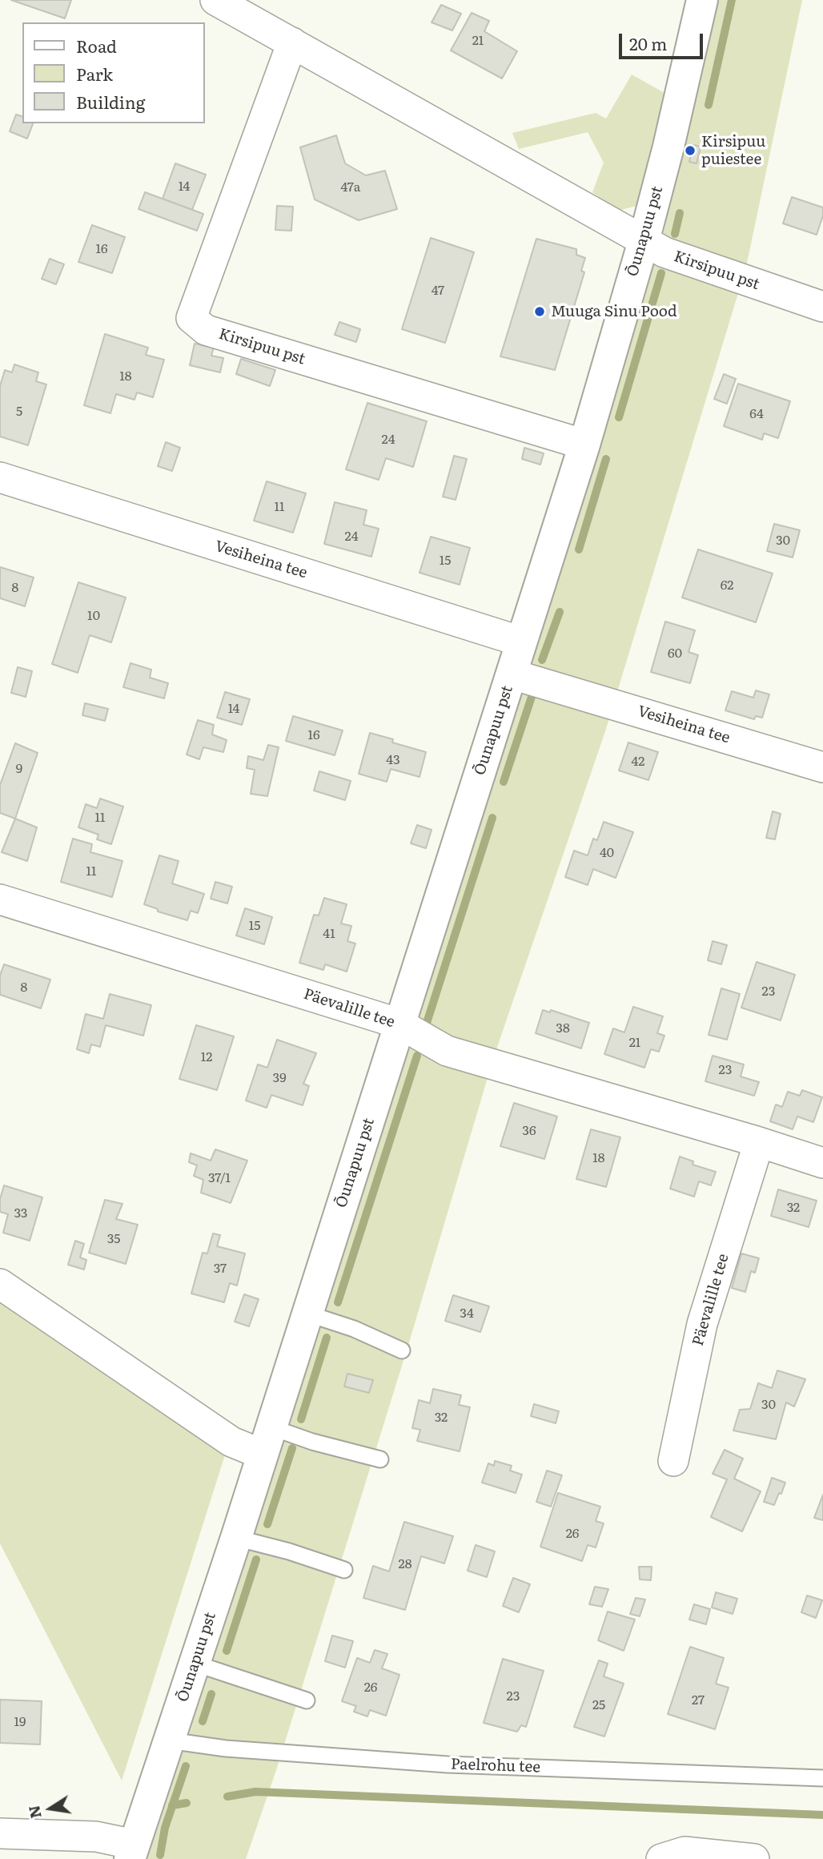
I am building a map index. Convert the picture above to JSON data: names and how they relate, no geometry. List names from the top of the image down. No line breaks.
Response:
{"streets":{"street":["Õunapuu pst","Kirsipuu pst","Vesiheina tee","Päevalille tee"],"lane":["Paelrohu tee"]},"crossings":[["Õunapuu pst","Kirsipuu pst"],["Õunapuu pst","Vesiheina tee"],["Õunapuu pst","Päevalille tee"],["Õunapuu pst","Paelrohu tee"]],"places":["Kirsipuu puiestee","Muuga Sinu Pood"],"house_numbers":["21","14","47a","16","47","18","5","64","24","11","24","30","15","62","8","10","60","14","16","43","42","9","11","40","11","15","41","8","23","38","21","12","23","39","36","18","37/1","32","33","35","37","34","30","32","26","28","26","23","27","25","19"],"legend":["Road","Park","Building"],"scale_bar":"20 m","north":"left"}
